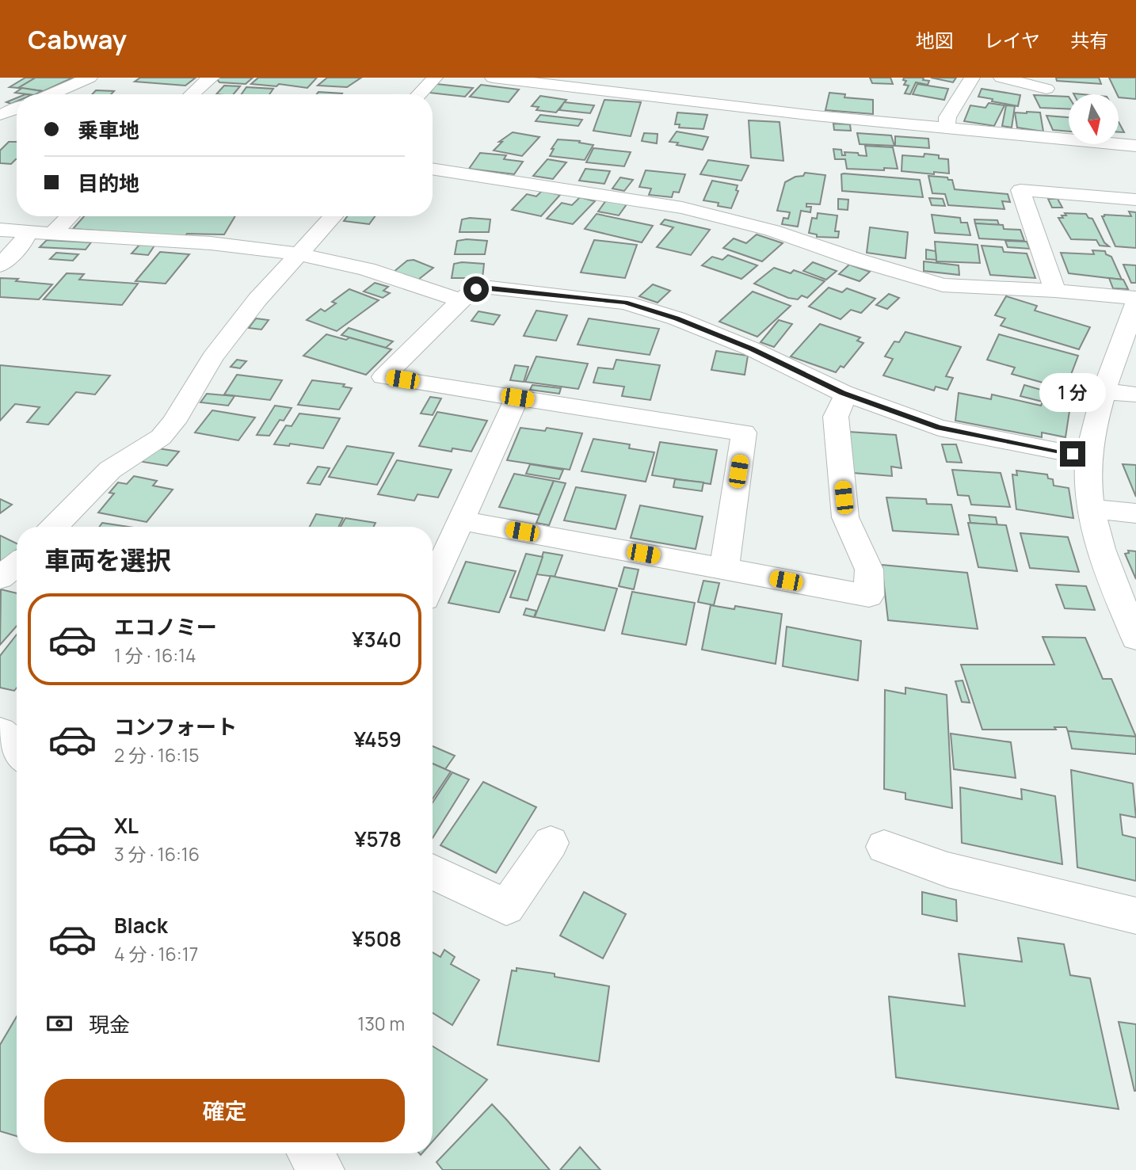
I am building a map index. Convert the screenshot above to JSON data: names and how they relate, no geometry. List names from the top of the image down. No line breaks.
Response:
{"north":"bottom","page":{"header":"Cabway","nav":["地図","レイヤ","共有"],"banner":["乗車地","目的地"],"bubble":"1 分","heading":"車両を選択","list":[{"name":"エコノミー","note":"1 分 · 16:14","value":"¥340"},{"name":"コンフォート","note":"2 分 · 16:15","value":"¥459"},{"name":"XL","note":"3 分 · 16:16","value":"¥578"},{"name":"Black","note":"4 分 · 16:17","value":"¥508"}],"pay":["現金","130 m"],"buttons":"確定"}}
